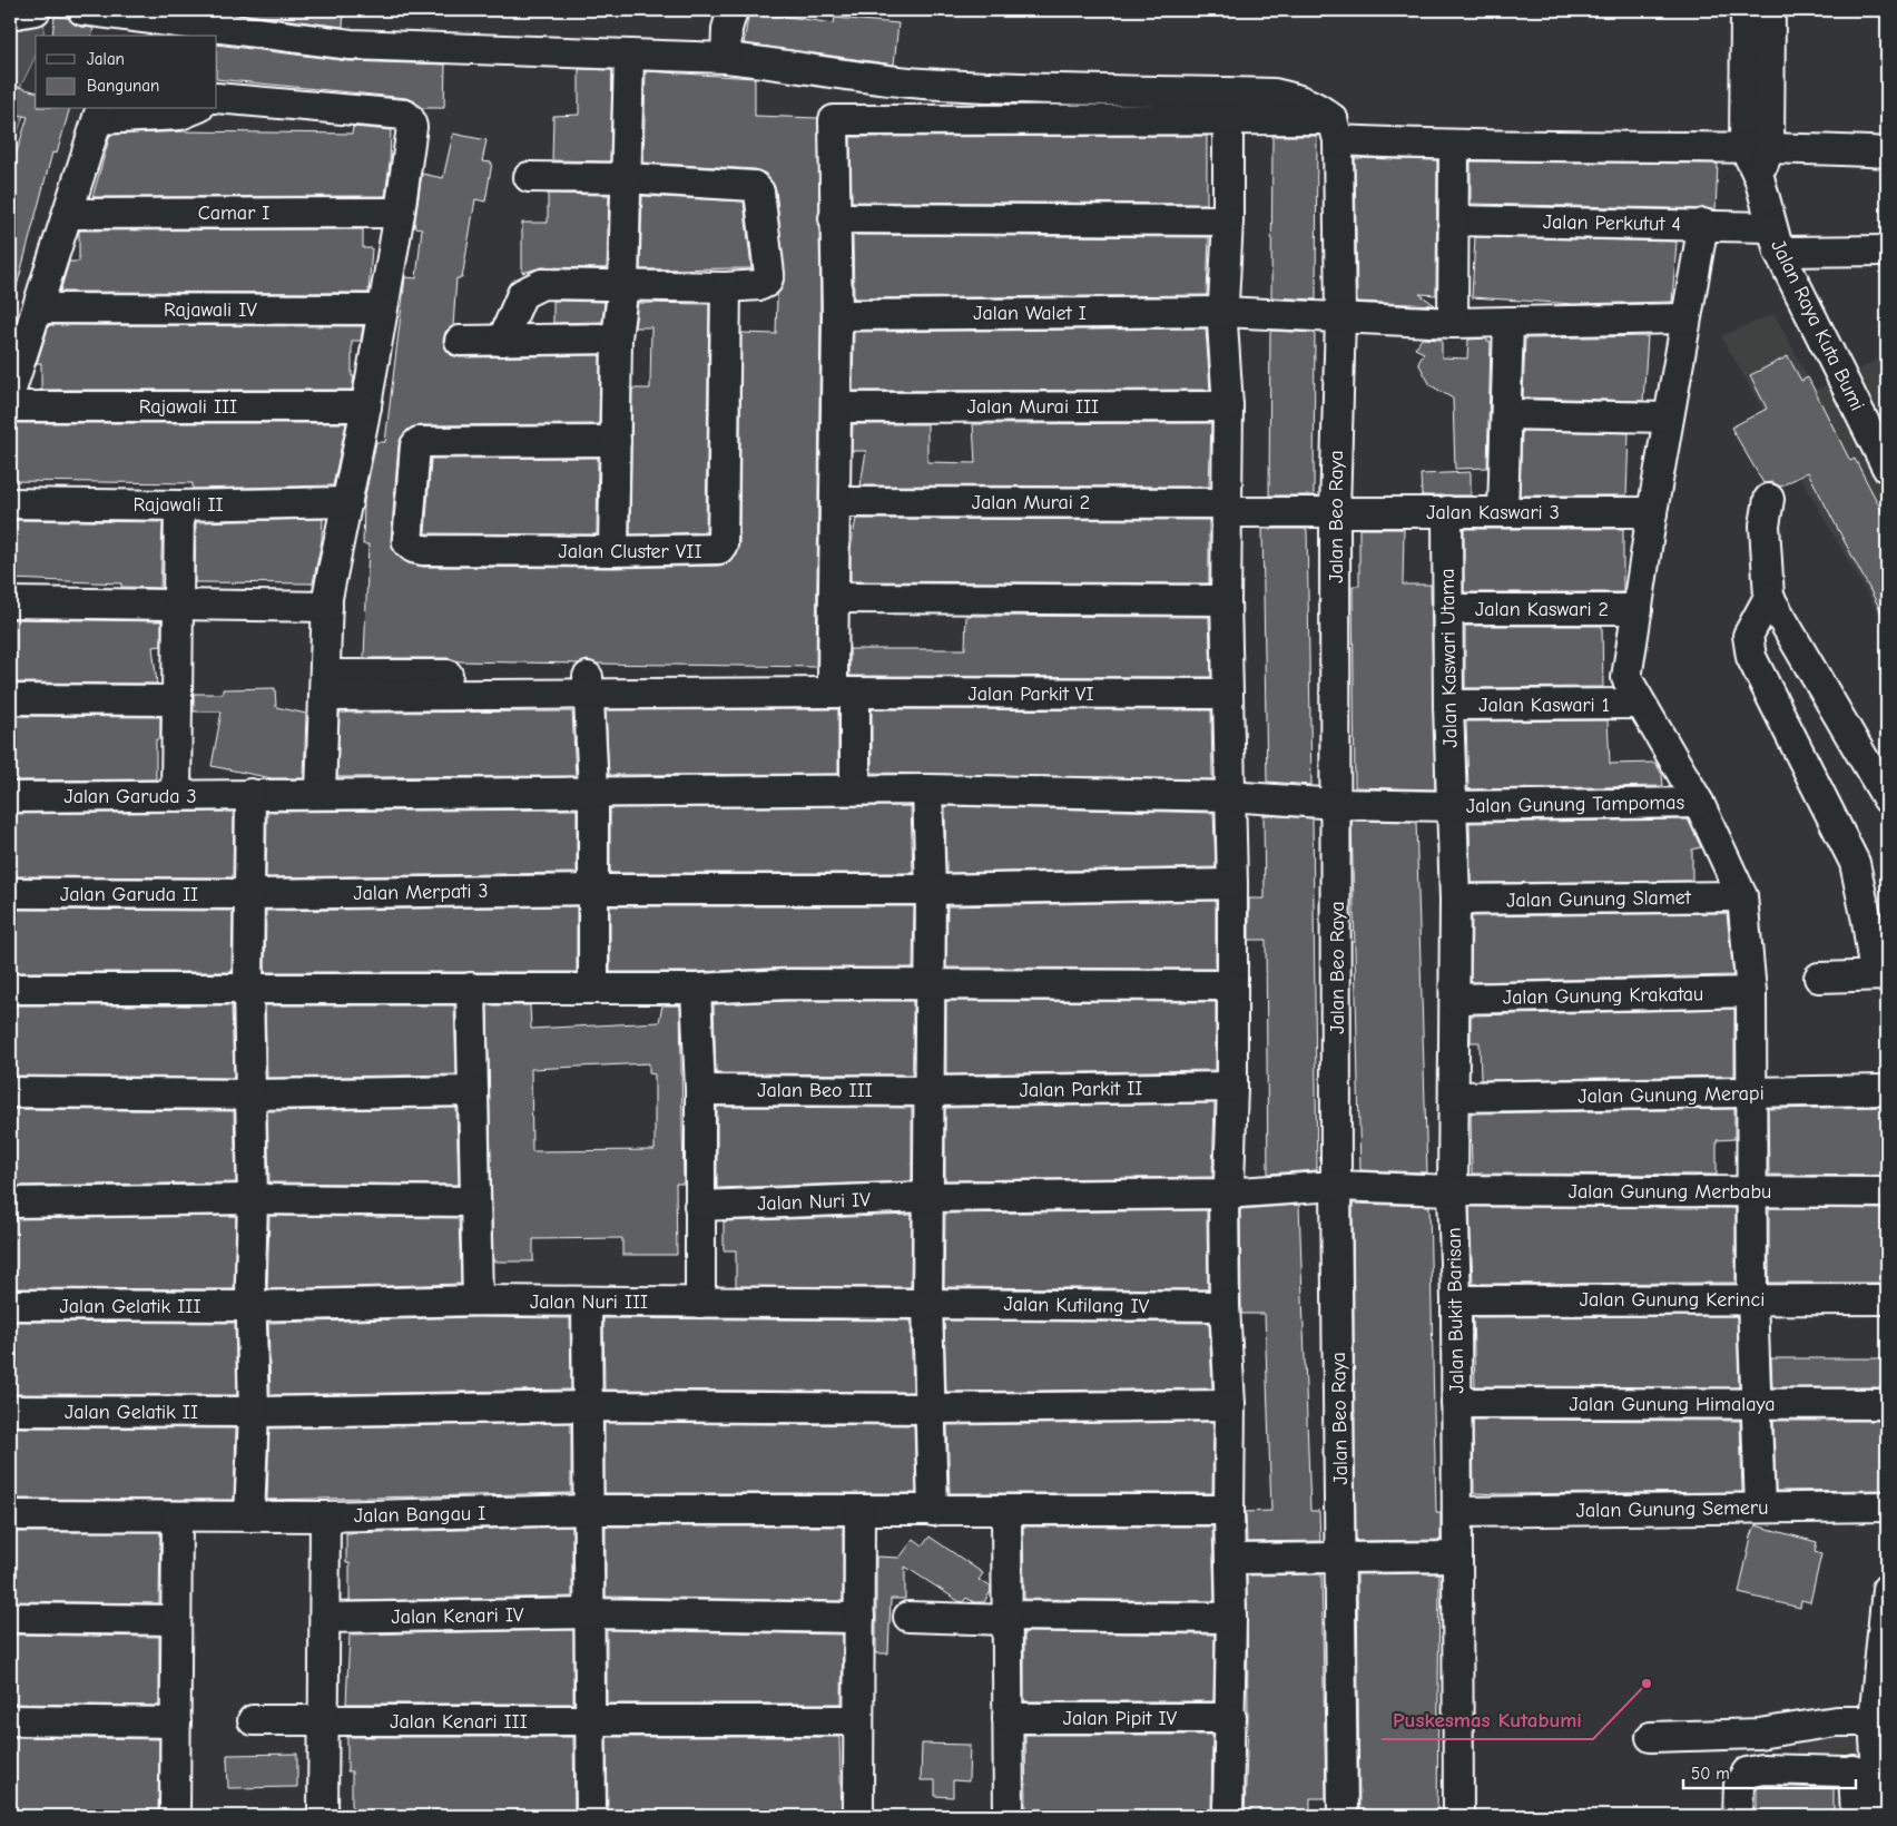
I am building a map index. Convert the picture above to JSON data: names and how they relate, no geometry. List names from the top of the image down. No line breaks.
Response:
{"streets":{"street":["Camar I","Jalan Perkutut 4","Rajawali IV","Jalan Walet I","Jalan Raya Kuta Bumi","Rajawali III","Jalan Murai III","Jalan Murai 2","Rajawali II","Jalan Kaswari 3","Jalan Beo Raya","Jalan Cluster VII","Jalan Kaswari 2","Jalan Kaswari Utama","Jalan Parkit VI","Jalan Kaswari 1","Jalan Garuda 3","Jalan Gunung Tampomas","Jalan Merpati 3","Jalan Garuda II","Jalan Gunung Slamet","Jalan Gunung Krakatau","Jalan Parkit II","Jalan Beo III","Jalan Gunung Merapi","Jalan Gunung Merbabu","Jalan Nuri IV","Jalan Gunung Kerinci","Jalan Nuri III","Jalan Kutilang IV","Jalan Gelatik III","Jalan Bukit Barisan","Jalan Gunung Himalaya","Jalan Gelatik II","Jalan Gunung Semeru","Jalan Bangau I","Jalan Kenari IV","Jalan Pipit IV","Jalan Kenari III"]},"crossings":[["Jalan Perkutut 4","Jalan Raya Kuta Bumi"],["Jalan Walet I","Jalan Beo Raya"],["Jalan Murai 2","Jalan Kaswari 3"],["Jalan Murai 2","Jalan Beo Raya"],["Jalan Kaswari 3","Jalan Beo Raya"],["Jalan Kaswari 3","Jalan Kaswari Utama"],["Jalan Beo Raya","Jalan Gunung Tampomas"],["Jalan Beo Raya","Jalan Gunung Merbabu"],["Jalan Kaswari 2","Jalan Kaswari Utama"],["Jalan Kaswari Utama","Jalan Kaswari 1"],["Jalan Kaswari Utama","Jalan Gunung Tampomas"],["Jalan Kaswari Utama","Jalan Bukit Barisan"],["Jalan Garuda 3","Jalan Gunung Tampomas"],["Jalan Gunung Tampomas","Jalan Bukit Barisan"],["Jalan Merpati 3","Jalan Garuda II"],["Jalan Gunung Slamet","Jalan Bukit Barisan"],["Jalan Gunung Krakatau","Jalan Bukit Barisan"],["Jalan Parkit II","Jalan Beo III"],["Jalan Gunung Merapi","Jalan Bukit Barisan"],["Jalan Gunung Merbabu","Jalan Nuri IV"],["Jalan Gunung Merbabu","Jalan Bukit Barisan"],["Jalan Gunung Kerinci","Jalan Bukit Barisan"],["Jalan Nuri III","Jalan Kutilang IV"],["Jalan Nuri III","Jalan Gelatik III"],["Jalan Bukit Barisan","Jalan Gunung Himalaya"],["Jalan Bukit Barisan","Jalan Gunung Semeru"]],"places":["Puskesmas Kutabumi"],"legend":["Jalan","Bangunan"],"scale_bar":"50 m"}
